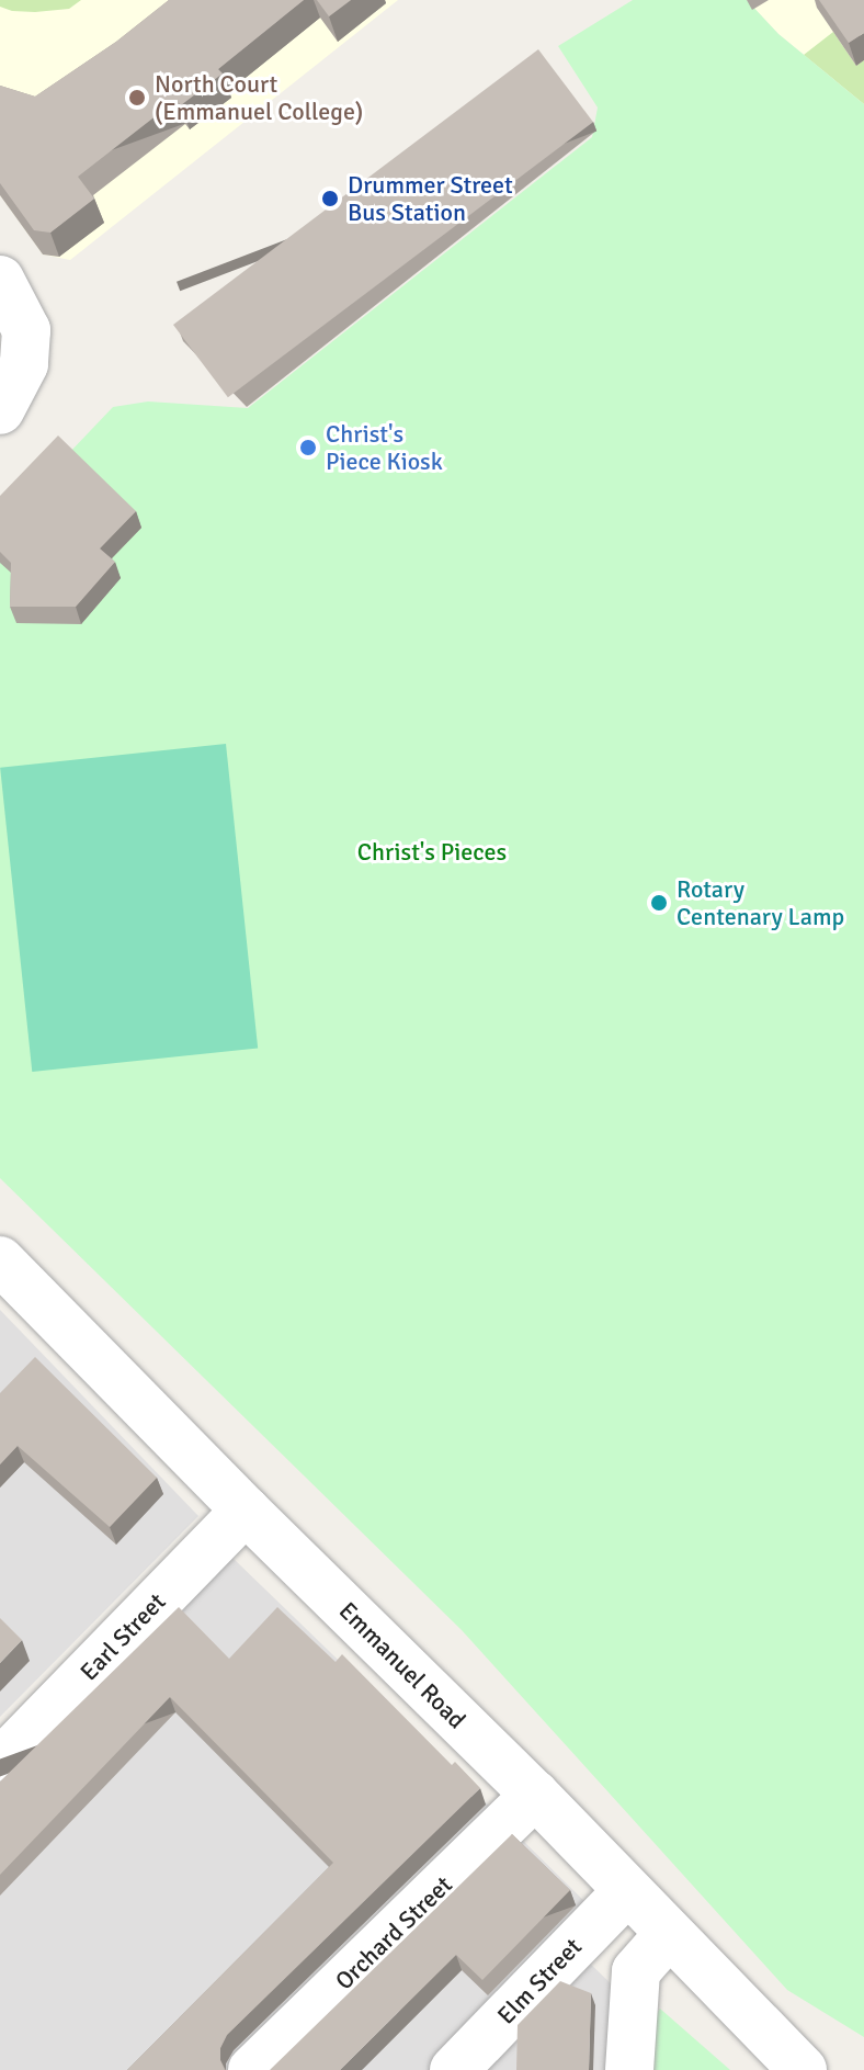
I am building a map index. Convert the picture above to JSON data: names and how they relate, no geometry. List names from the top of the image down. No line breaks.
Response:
{"streets":{"street":["Earl Street","Emmanuel Road","Orchard Street","Elm Street"]},"crossings":[["Earl Street","Emmanuel Road"],["Emmanuel Road","Orchard Street"],["Emmanuel Road","Elm Street"]],"parks":["Christ's Pieces"],"places":["North Court (Emmanuel College)","Drummer Street Bus Station","Christ's Piece Kiosk","Rotary Centenary Lamp"]}
